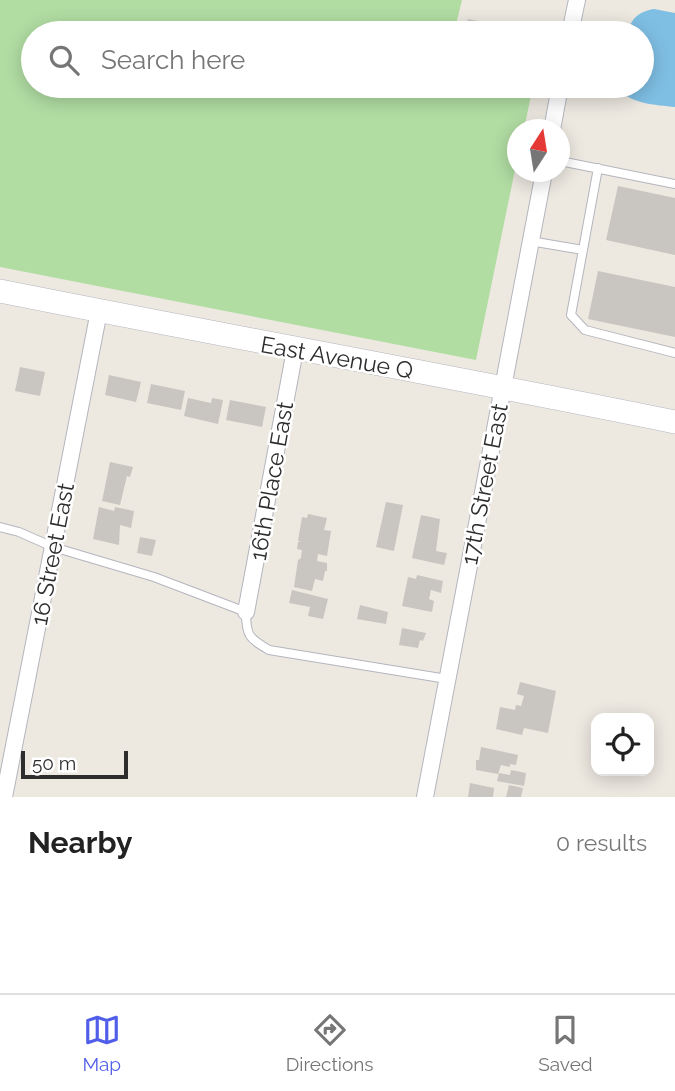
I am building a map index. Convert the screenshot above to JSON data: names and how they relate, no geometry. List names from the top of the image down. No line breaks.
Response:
{"streets":{"main road":["East Avenue Q"],"street":["16th Place East","17th Street East","16 Street East"]},"crossings":[["East Avenue Q","16th Place East"],["East Avenue Q","17th Street East"],["East Avenue Q","16 Street East"]],"scale_bar":"50 m","north":"top","page":{"search":"Search here","scale":"50 m","heading":["Nearby","0 results"],"nav":["Map","Directions","Saved"]}}
